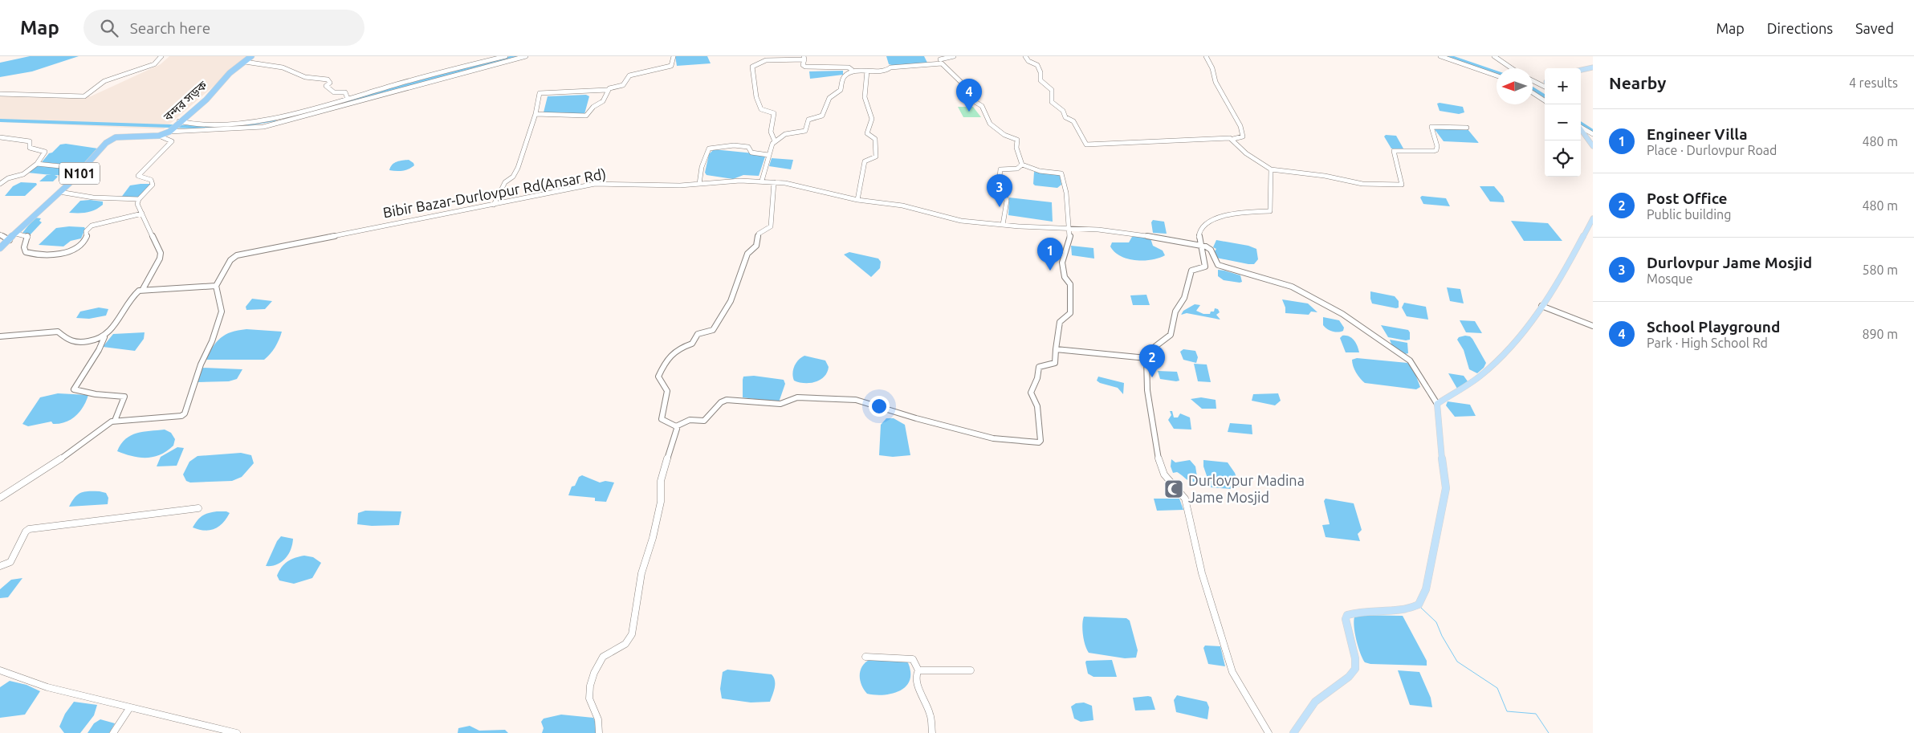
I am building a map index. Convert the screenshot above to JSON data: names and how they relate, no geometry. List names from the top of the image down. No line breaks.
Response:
{"streets":{"highway":["বন্দর সড়ক","N101"],"street":["Bibir Bazar-Durlovpur Rd(Ansar Rd)"]},"places":{"mosque":["Durlovpur Madina Jame Mosjid"]},"north":"left","page":{"header":"Map","search":"Search here","nav":["Map","Directions","Saved"],"heading":["Nearby","4 results"],"map_buttons":["+","−"],"pins":["4","3","1","2"],"list":[{"mark":"1","name":"Engineer Villa","note":"Place · Durlovpur Road","value":"480 m"},{"mark":"2","name":"Post Office","note":"Public building","value":"480 m"},{"mark":"3","name":"Durlovpur Jame Mosjid","note":"Mosque","value":"580 m"},{"mark":"4","name":"School Playground","note":"Park · High School Rd","value":"890 m"}]}}
